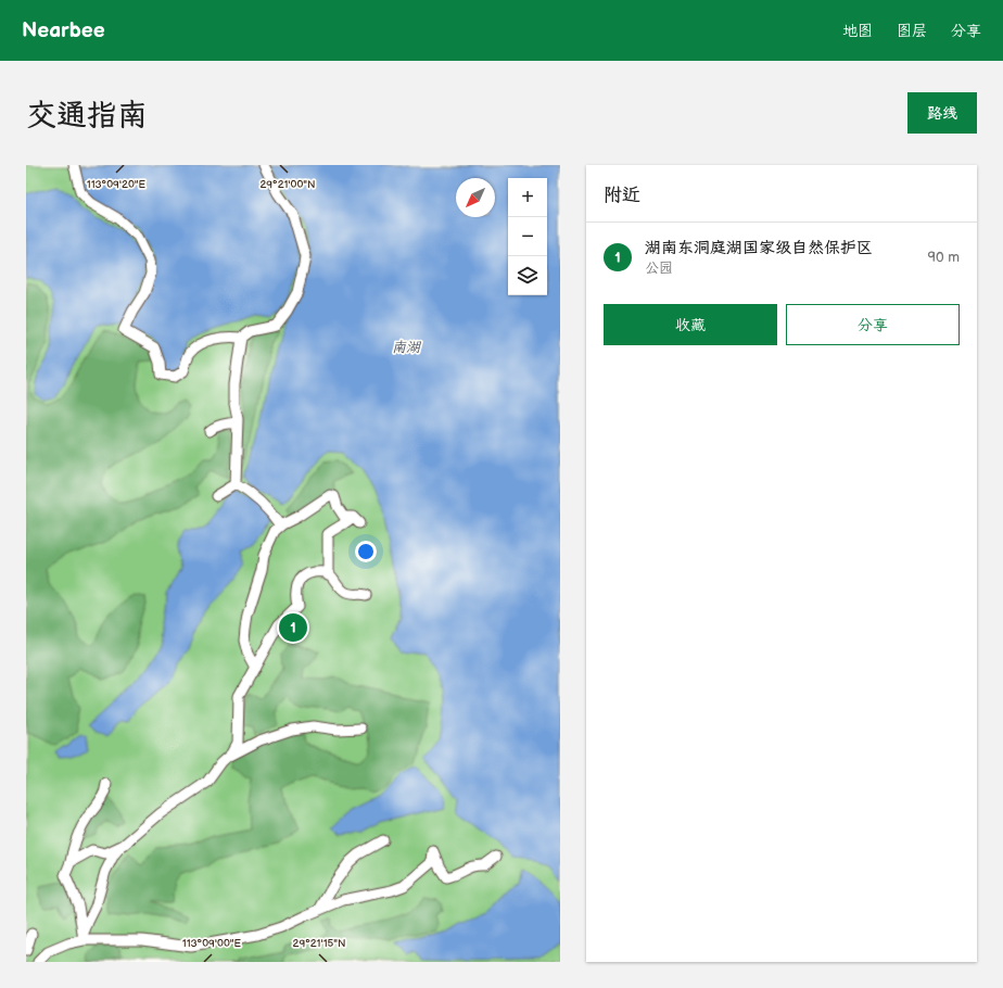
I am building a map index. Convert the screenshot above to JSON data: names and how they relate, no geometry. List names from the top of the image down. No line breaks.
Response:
{"water":["南湖"],"north":"bottom left","page":{"header":"Nearbee","nav":["地图","图层","分享"],"buttons":["路线",["收藏","分享"]],"title":"交通指南","heading":"附近","map_buttons":["+","−"],"list":[{"mark":"1","name":"湖南东洞庭湖国家级自然保护区","note":"公园","value":"90 m"}],"pins":"1"},"coordinates":["113°09'20\"E","29°21'00\"N","113°09'00\"E","29°21'15\"N"]}
